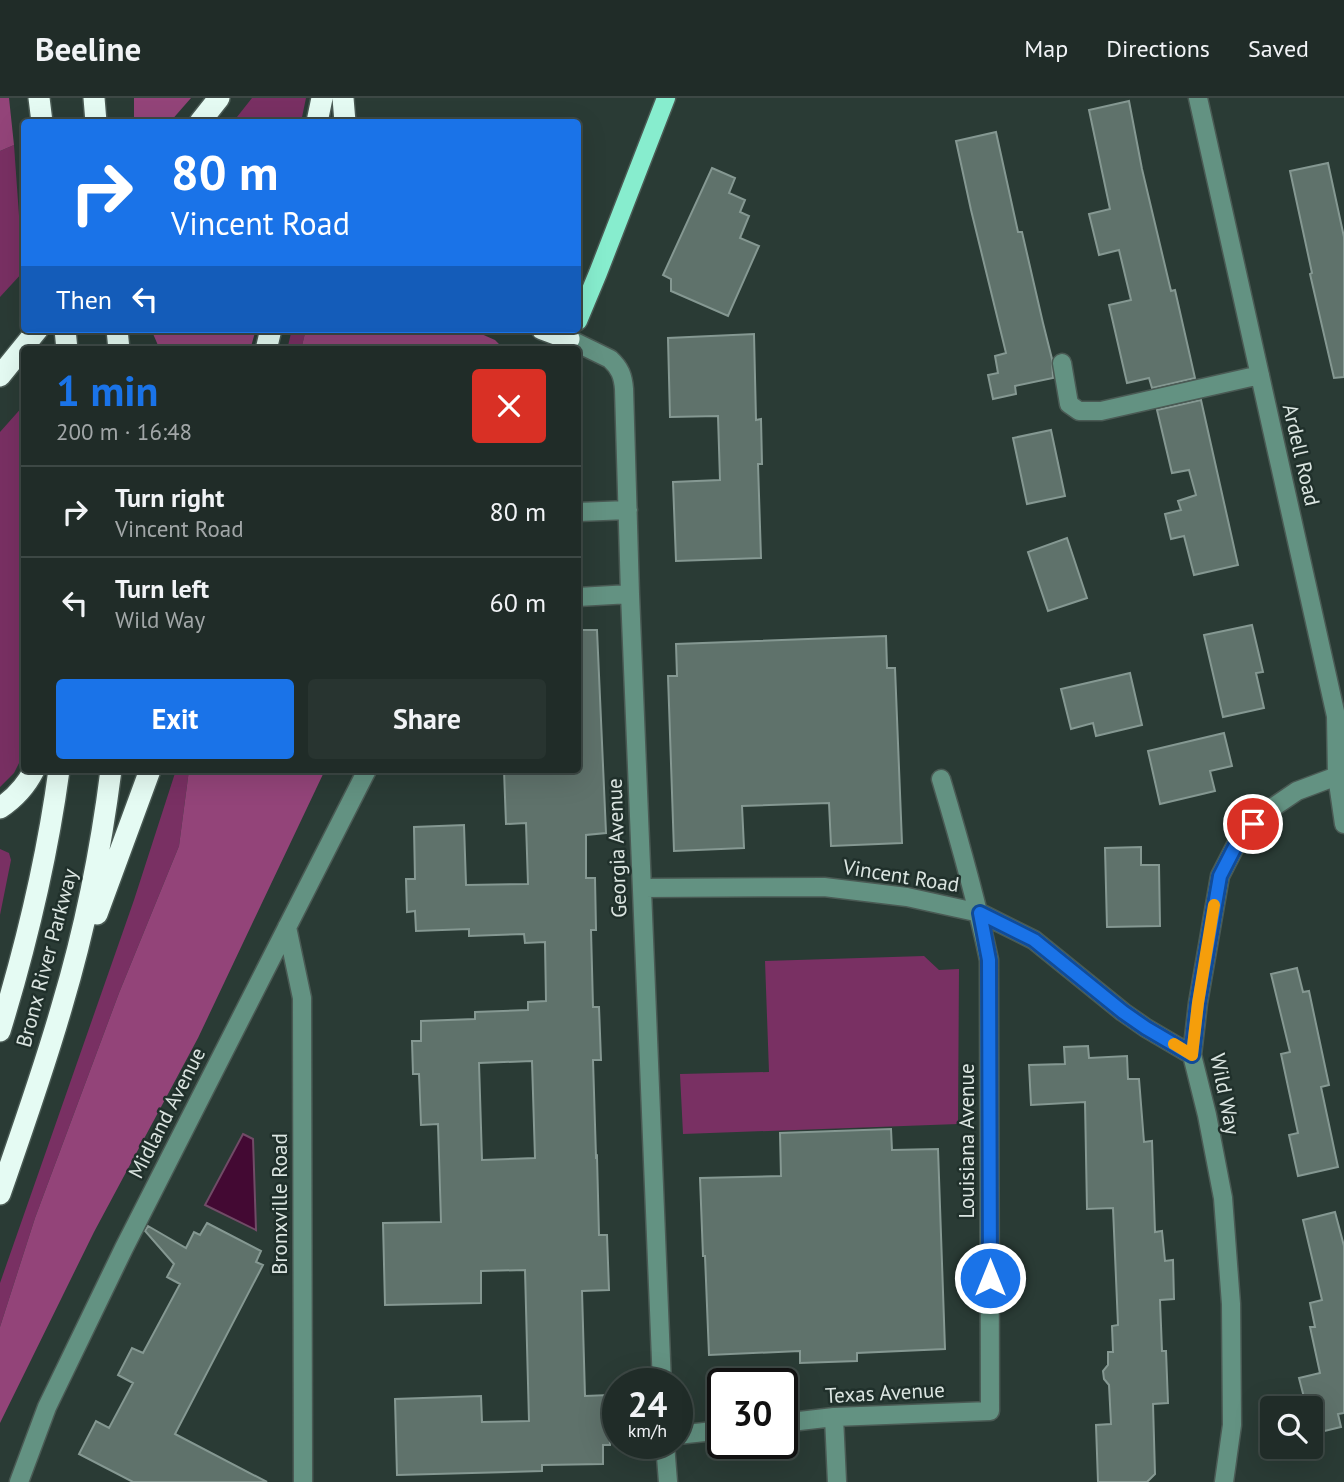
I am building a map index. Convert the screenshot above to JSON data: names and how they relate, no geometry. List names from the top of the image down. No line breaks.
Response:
{"streets":{"highway":["Bronx River Parkway"],"street":["Ardell Road","Georgia Avenue","Vincent Road","Wild Way","Midland Avenue","Louisiana Avenue","Bronxville Road","Texas Avenue"]},"crossings":[["Ardell Road","Wild Way"],["Georgia Avenue","Vincent Road"],["Vincent Road","Wild Way"],["Vincent Road","Louisiana Avenue"],["Midland Avenue","Bronxville Road"],["Louisiana Avenue","Texas Avenue"]],"page":{"header":"Beeline","nav":["Map","Directions","Saved"],"turn":["80 m","Vincent Road"],"then":"Then","heading":["1 min","200 m · 16:48"],"list":[{"name":"Turn right","note":"Vincent Road","value":"80 m"},{"name":"Turn left","note":"Wild Way","value":"60 m"}],"buttons":["Exit","Share"],"speed":"24 km/h","limit":"30"}}
